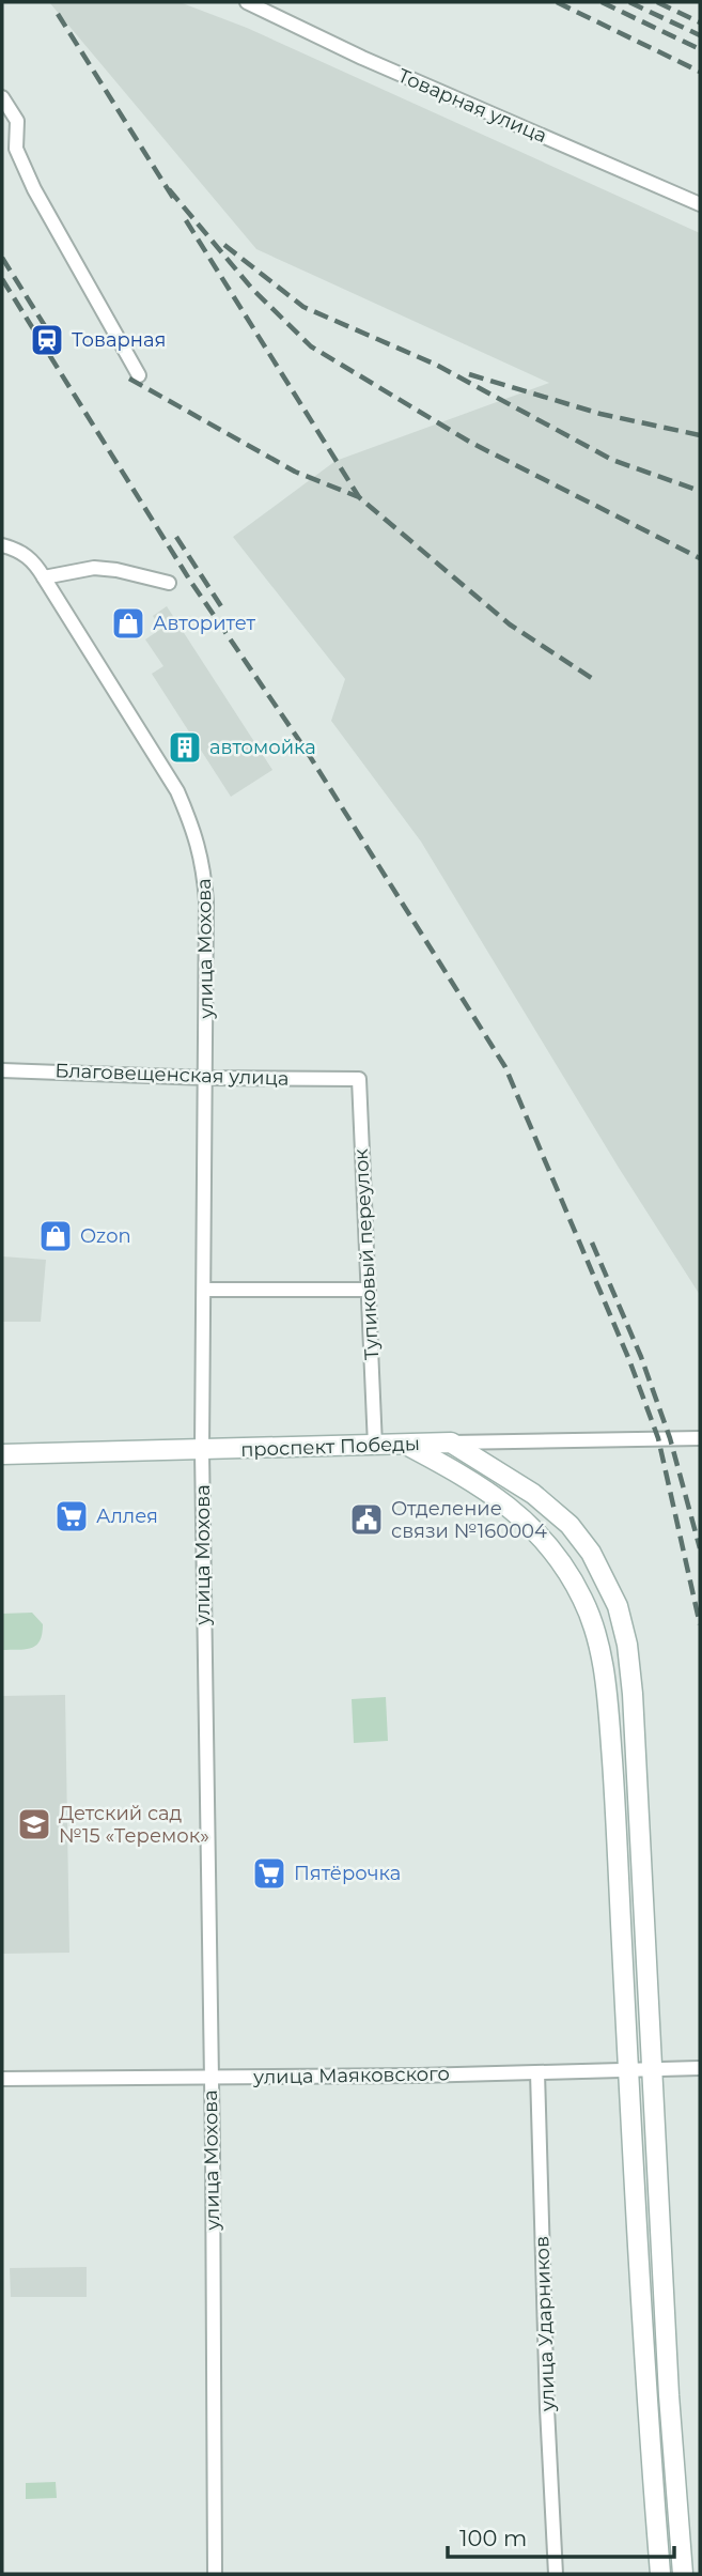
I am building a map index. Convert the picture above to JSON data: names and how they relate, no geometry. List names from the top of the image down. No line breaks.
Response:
{"streets":{"main road":["проспект Победы"],"street":["Товарная улица","улица Мохова","Благовещенская улица","Тупиковый переулок","улица Маяковского","улица Ударников"]},"crossings":[["улица Мохова","Благовещенская улица"],["улица Мохова","проспект Победы"],["улица Мохова","улица Маяковского"],["Благовещенская улица","Тупиковый переулок"],["Тупиковый переулок","проспект Победы"],["улица Маяковского","улица Ударников"]],"places":{"station":["Товарная"],"shop":["Авторитет","Ozon"],"building":["автомойка"],"supermarket":["Аллея","Пятёрочка"],"public building":["Отделение связи №160004"],"school or university":["Детский сад №15 «Теремок»"]},"scale_bar":"100 m"}
